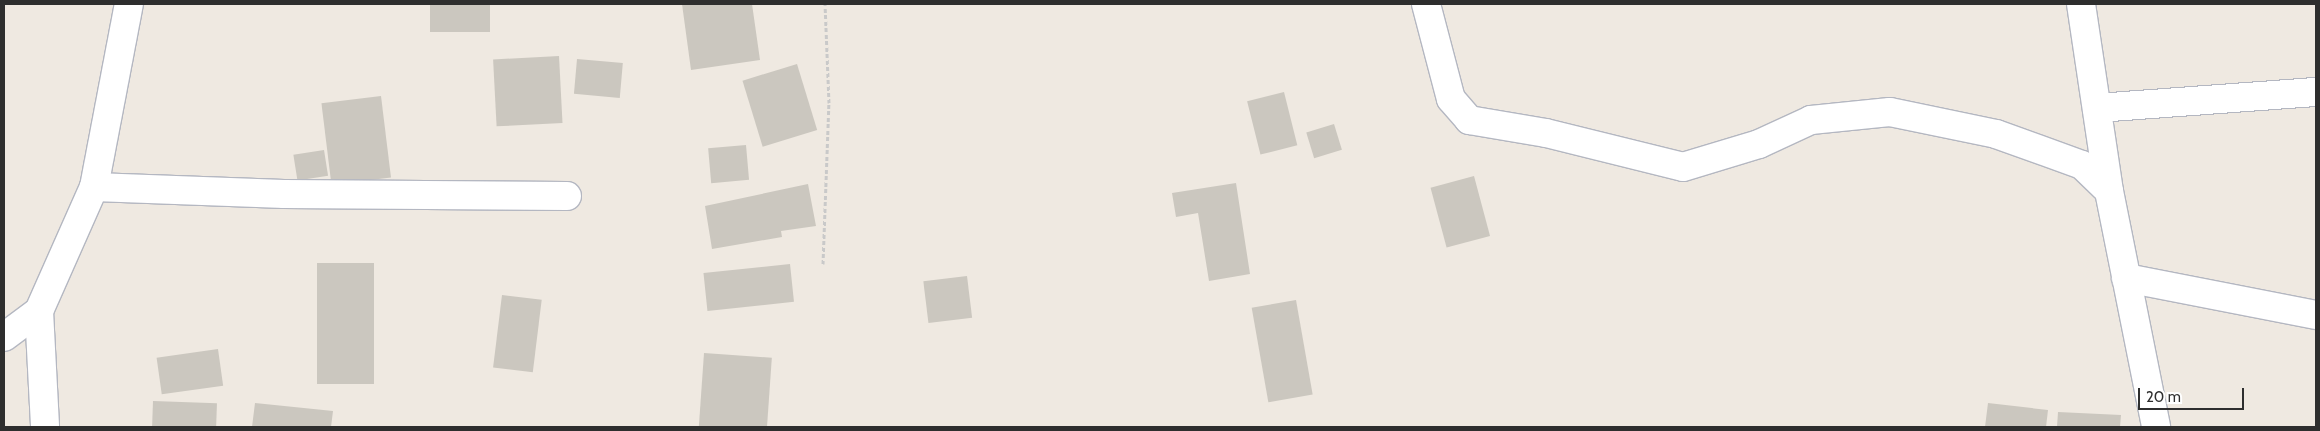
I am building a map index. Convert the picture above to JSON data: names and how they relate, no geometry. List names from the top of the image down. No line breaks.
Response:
{"scale_bar":"20 m"}
